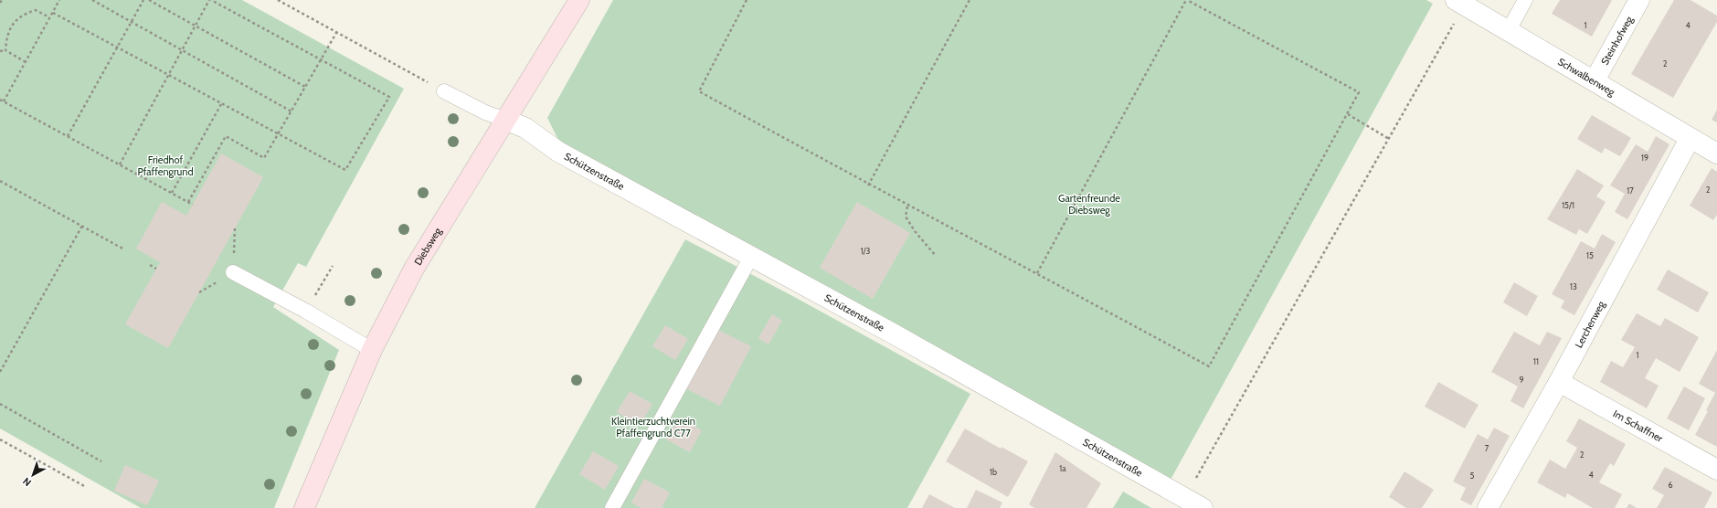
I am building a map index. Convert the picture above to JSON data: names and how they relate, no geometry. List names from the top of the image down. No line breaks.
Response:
{"streets":{"main road":["Diebsweg"],"street":["Steinhofweg","Schwalbenweg","Schützenstraße","Lerchenweg","Im Schaffner"]},"crossings":[["Steinhofweg","Schwalbenweg"],["Schwalbenweg","Lerchenweg"],["Schützenstraße","Diebsweg"],["Lerchenweg","Im Schaffner"]],"parks":["Friedhof Pfaffengrund","Gartenfreunde Diebsweg","Kleintierzuchtverein Pfaffengrund C77"],"house_numbers":["1","4","2","19","2","17","15/1","1/3","15","13","1","11","9","7","2","1a","1b","4","5","6"],"north":"bottom left"}
